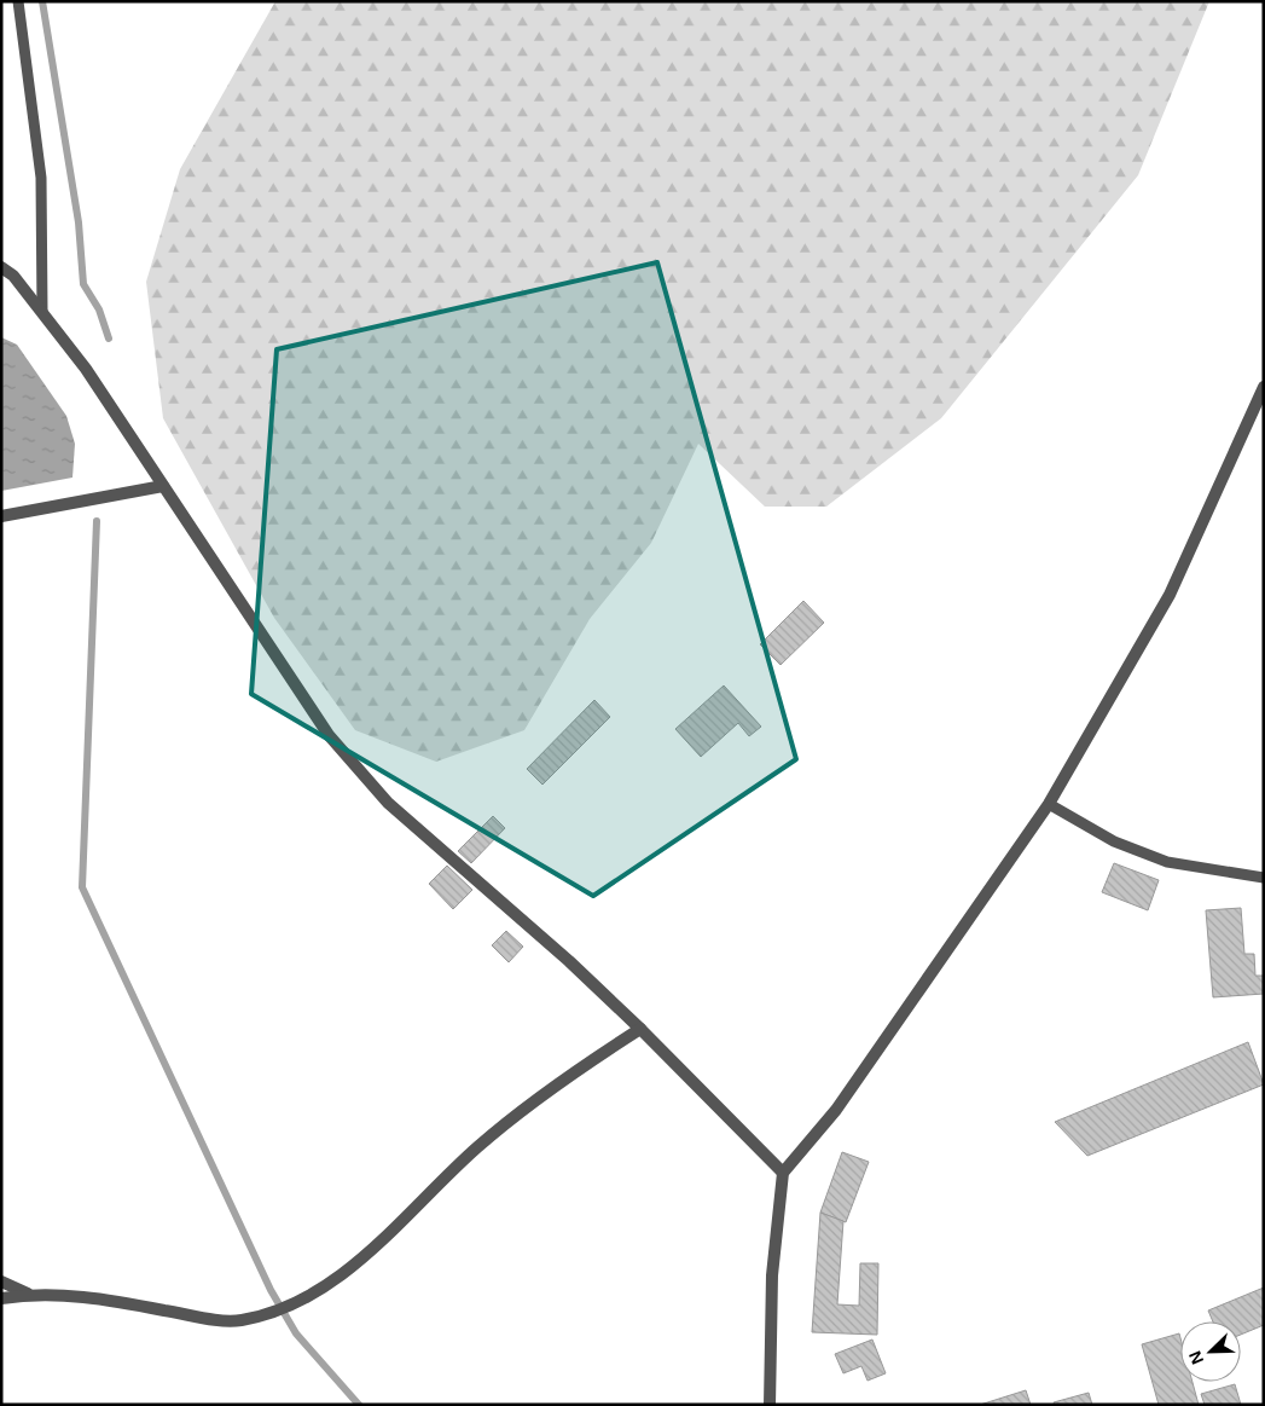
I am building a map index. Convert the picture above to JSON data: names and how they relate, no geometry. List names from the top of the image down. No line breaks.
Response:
{"north":"bottom left"}
